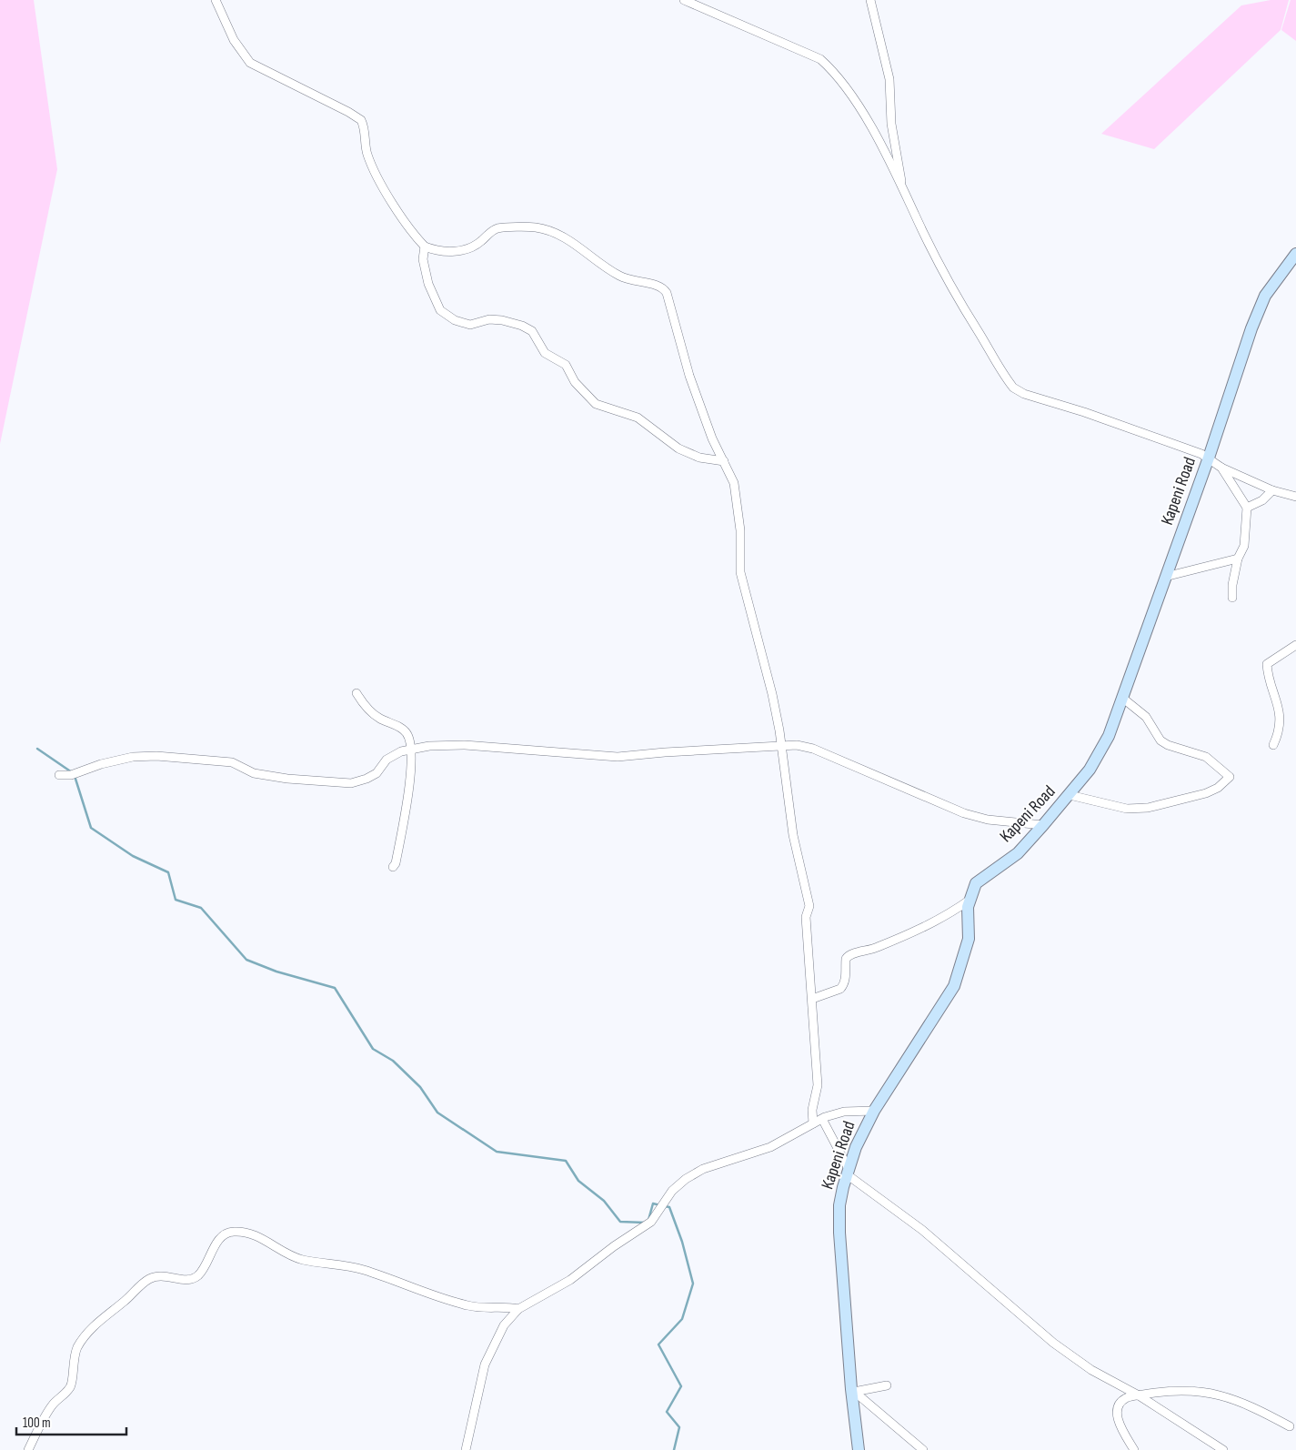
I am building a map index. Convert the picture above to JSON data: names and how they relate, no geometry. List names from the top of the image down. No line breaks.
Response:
{"streets":{"main road":["Kapeni Road"]},"scale_bar":"100 m"}
